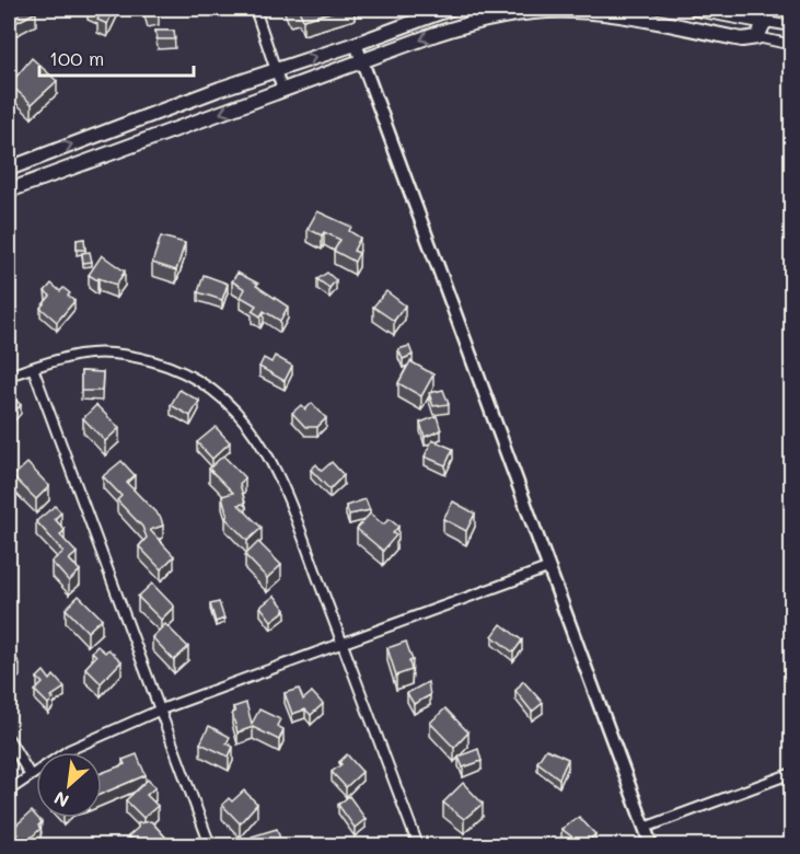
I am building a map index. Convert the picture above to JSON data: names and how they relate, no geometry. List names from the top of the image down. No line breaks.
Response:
{"scale_bar":"100 m","north":"bottom left"}
